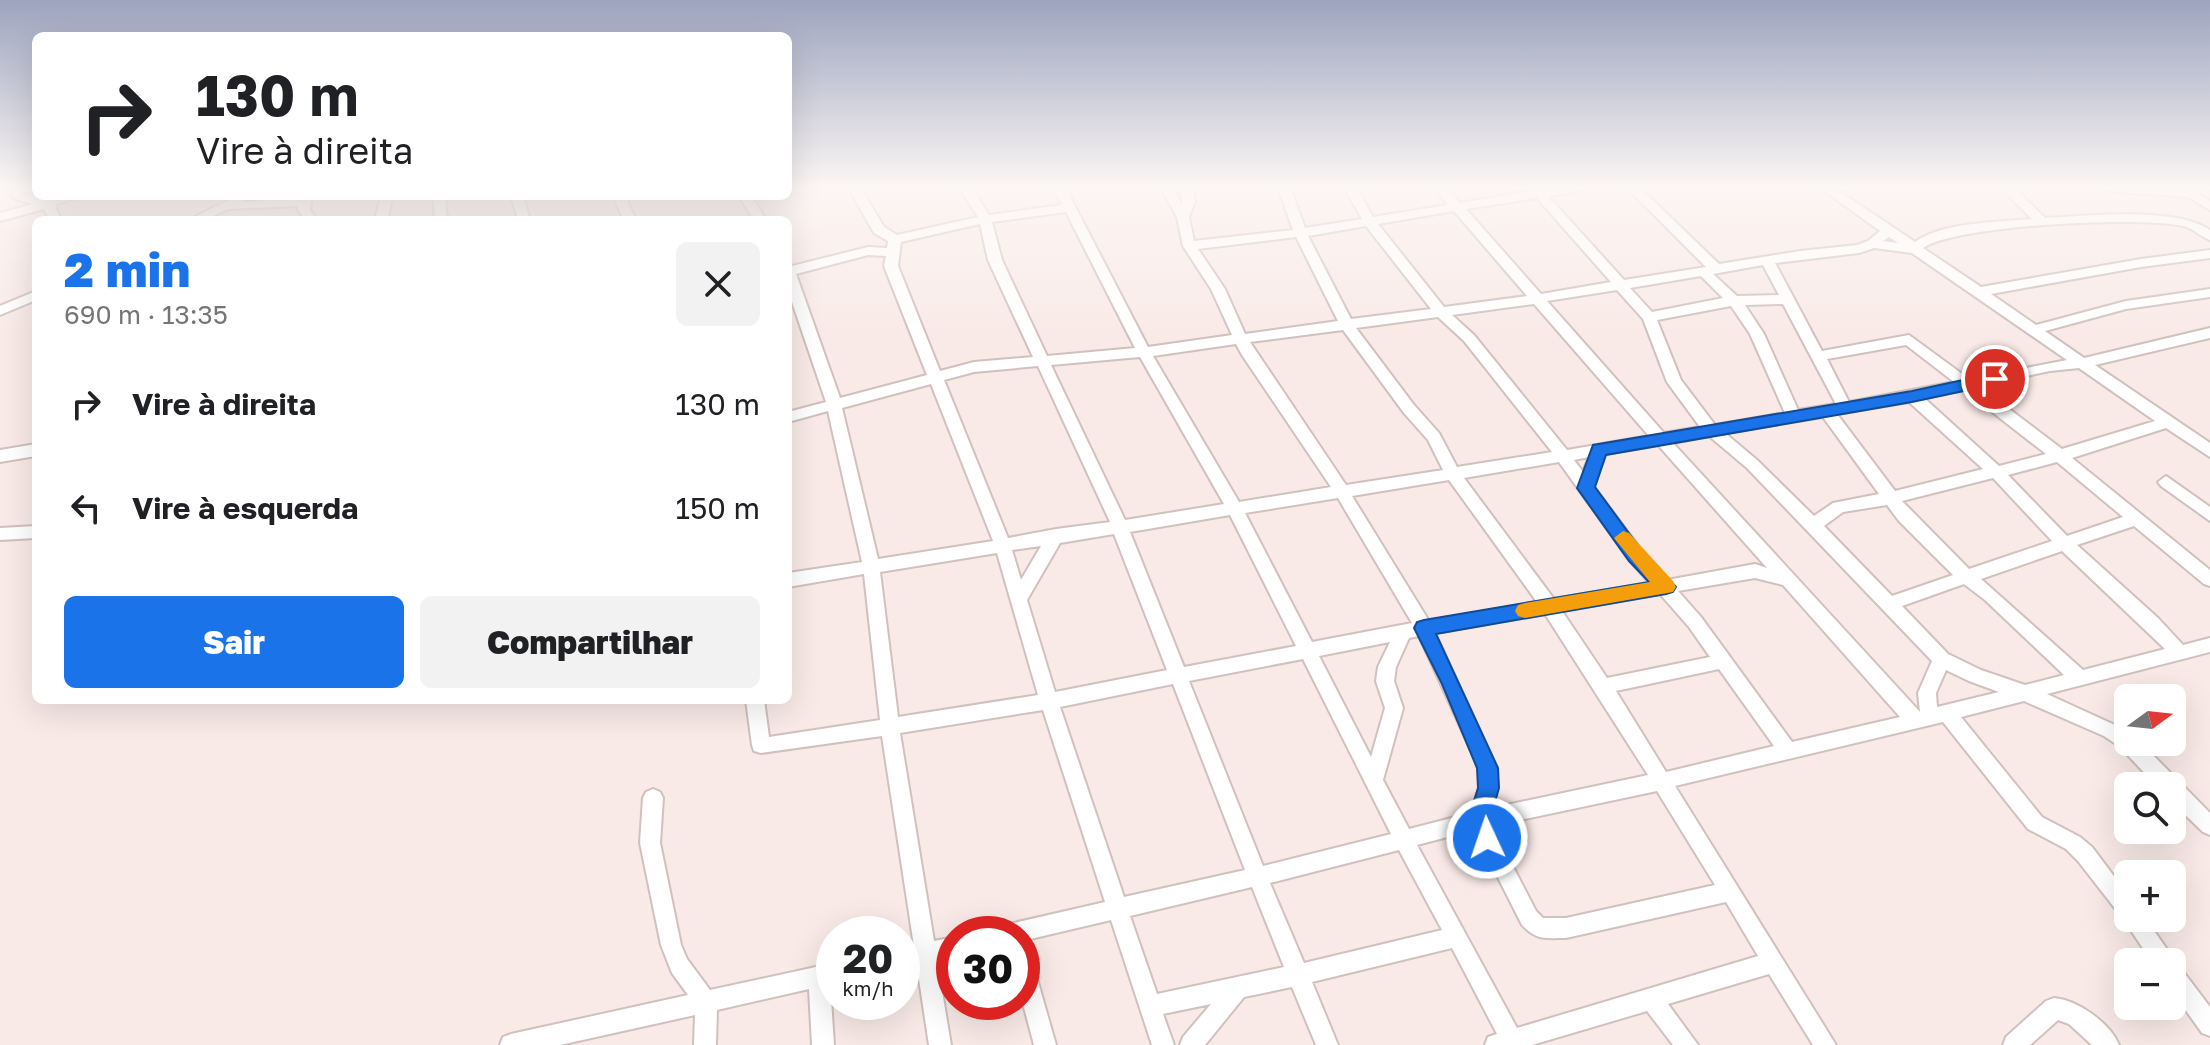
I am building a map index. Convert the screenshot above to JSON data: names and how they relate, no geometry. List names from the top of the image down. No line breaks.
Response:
{"north":"right","page":{"turn":["130 m","Vire à direita"],"heading":["2 min","690 m · 13:35"],"list":[{"name":"Vire à direita","value":"130 m"},{"name":"Vire à esquerda","value":"150 m"}],"buttons":["Sair","Compartilhar"],"map_buttons":["+","−"],"speed":"20 km/h","limit":"30"}}
